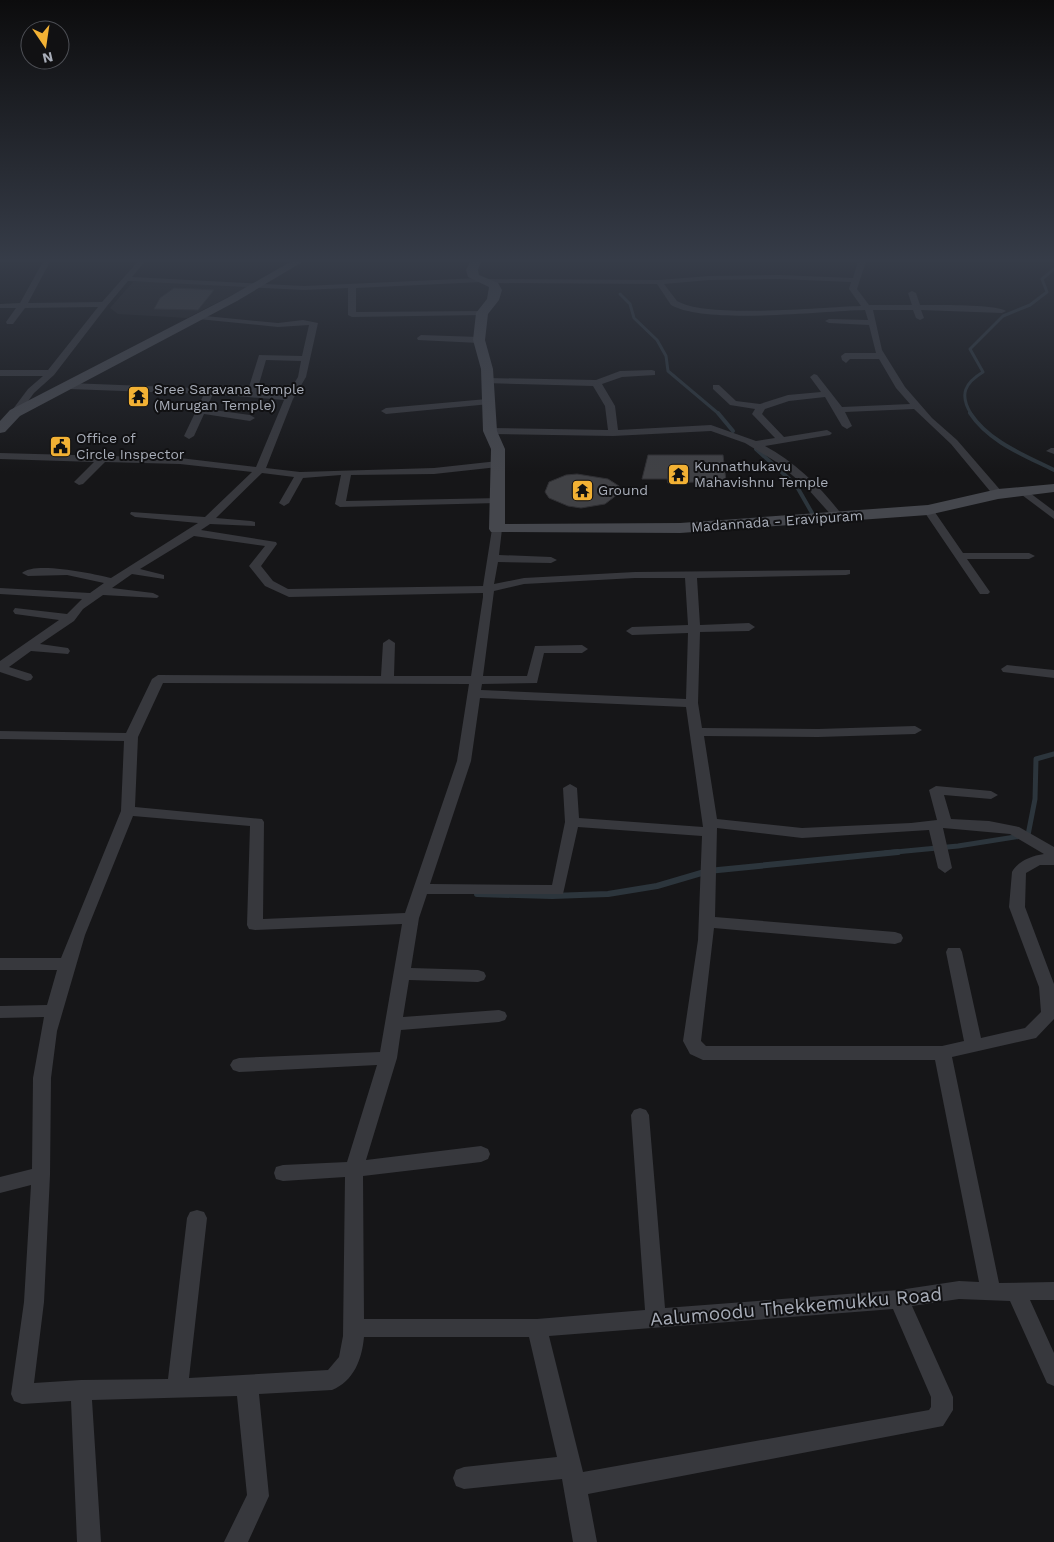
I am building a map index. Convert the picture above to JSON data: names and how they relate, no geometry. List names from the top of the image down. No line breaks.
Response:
{"streets":{"main road":["Madannada - Eravipuram"],"street":["Aalumoodu Thekkemukku Road"]},"places":{"temple":["Sree Saravana Temple (Murugan Temple)","Kunnathukavu Mahavishnu Temple","Ground"],"public building":["Office of Circle Inspector"]},"north":"bottom"}
